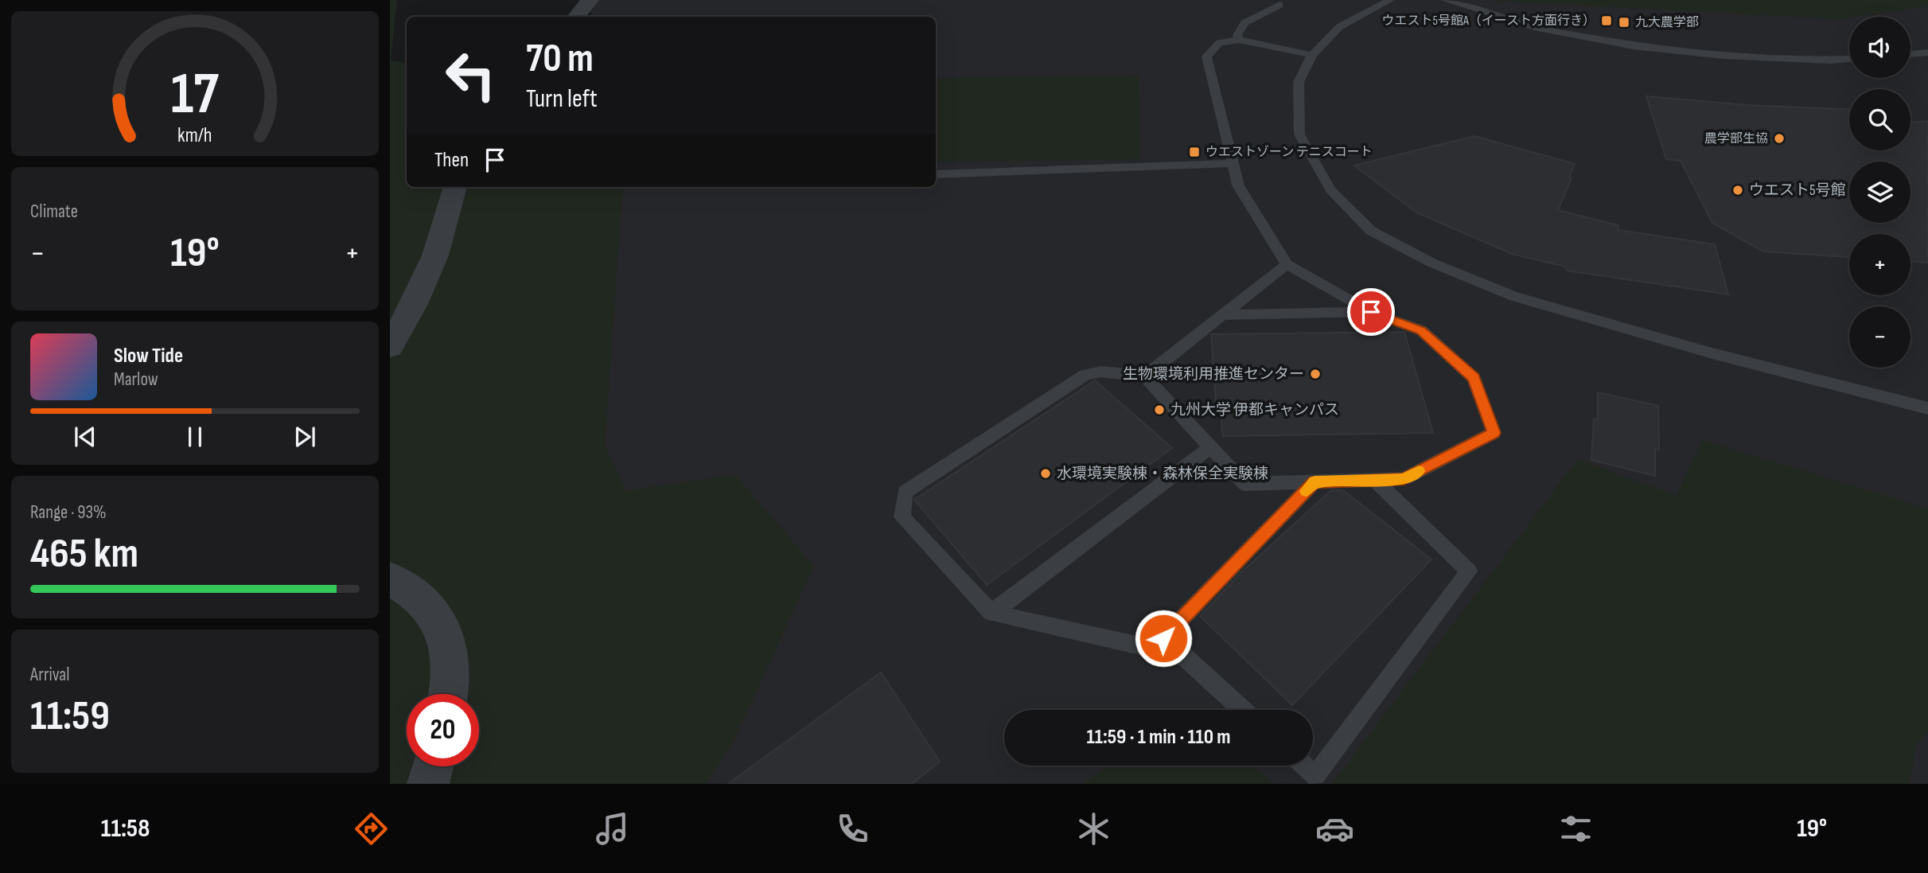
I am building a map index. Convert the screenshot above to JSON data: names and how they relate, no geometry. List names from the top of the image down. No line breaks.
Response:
{"places":{"transit":["ウエスト5号館A（イースト方面行き）","九大農学部","ウエストゾーン テニスコート"],"other":["農学部生協","ウエスト5号館","生物環境利用推進センター","九州大学 伊都キャンパス","水環境実験棟・森林保全実験棟"]},"page":{"map_buttons":["+","−"],"turn":["70 m","Turn left"],"then":"Then","tile":["Climate",["Range · 93%","465 km"],["Arrival","11:59"]],"heat":["−","19°","+"],"song":["Slow Tide","Marlow"],"limit":"20","trip":"11:59 · 1 min · 110 m","tabs":["11:58","19°"],"gauge":["17","km/h"]}}
